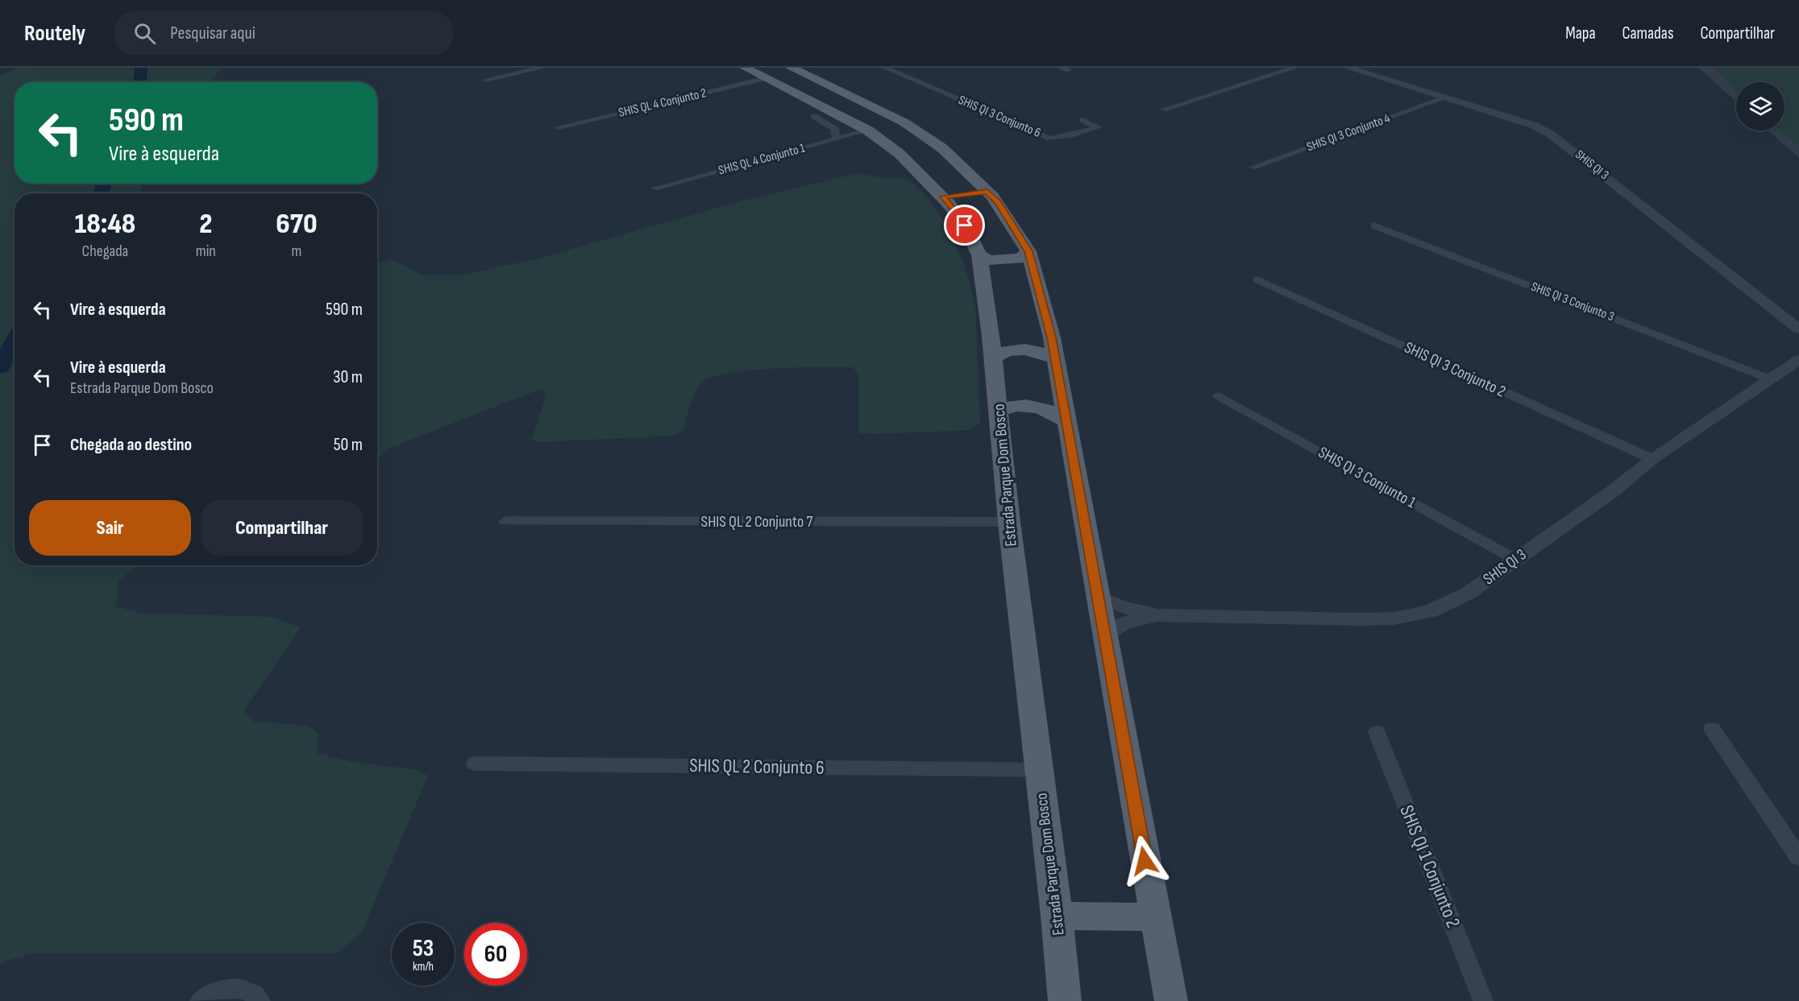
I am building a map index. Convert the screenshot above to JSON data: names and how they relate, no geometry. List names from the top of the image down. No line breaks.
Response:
{"streets":{"main road":["Estrada Parque Dom Bosco"],"street":["SHIS QL 4 Conjunto 2","SHIS QI 3 Conjunto 6","SHIS QI 3 Conjunto 4","SHIS QL 4 Conjunto 1","SHIS QI 3","SHIS QI 3 Conjunto 3","SHIS QI 3 Conjunto 2","SHIS QI 3 Conjunto 1","SHIS QL 2 Conjunto 7","SHIS QL 2 Conjunto 6","SHIS QI 1 Conjunto 2"]},"crossings":[["SHIS QL 4 Conjunto 2","Estrada Parque Dom Bosco"],["SHIS QI 3 Conjunto 4","SHIS QI 3"],["SHIS QL 4 Conjunto 1","Estrada Parque Dom Bosco"],["SHIS QI 3","SHIS QI 3 Conjunto 3"],["SHIS QI 3","SHIS QI 3 Conjunto 2"],["SHIS QI 3","SHIS QI 3 Conjunto 1"],["Estrada Parque Dom Bosco","SHIS QL 2 Conjunto 7"],["Estrada Parque Dom Bosco","SHIS QL 2 Conjunto 6"]],"page":{"header":"Routely","search":"Pesquisar aqui","nav":["Mapa","Camadas","Compartilhar"],"turn":["590 m","Vire à esquerda"],"eta":["18:48","Chegada","2","min","670","m"],"list":[{"name":"Vire à esquerda","value":"590 m"},{"name":"Vire à esquerda","note":"Estrada Parque Dom Bosco","value":"30 m"},{"name":"Chegada ao destino","value":"50 m"}],"buttons":["Sair","Compartilhar"],"speed":"53 km/h","limit":"60"}}
